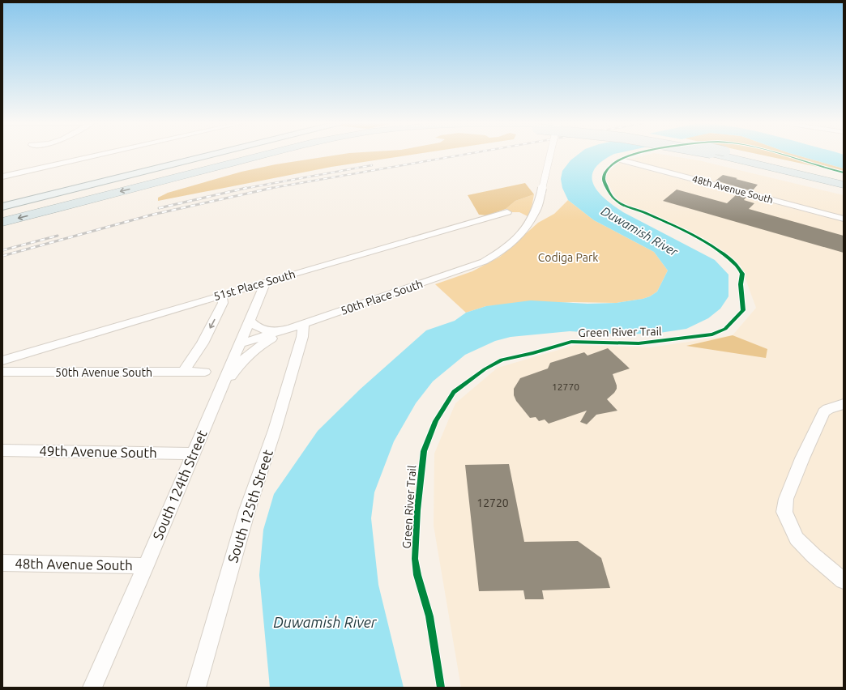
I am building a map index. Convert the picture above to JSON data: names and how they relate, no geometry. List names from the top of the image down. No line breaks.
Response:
{"streets":{"street":["48th Avenue South","51st Place South","50th Place South","50th Avenue South","49th Avenue South","South 124th Street","South 125th Street"],"cycle path":["Green River Trail"]},"crossings":[["48th Avenue South","South 124th Street"],["51st Place South","South 124th Street"],["50th Place South","South 124th Street"],["50th Place South","South 125th Street"],["49th Avenue South","South 124th Street"]],"water":["Duwamish River"],"parks":["Codiga Park"],"house_numbers":["12770","12720"]}
